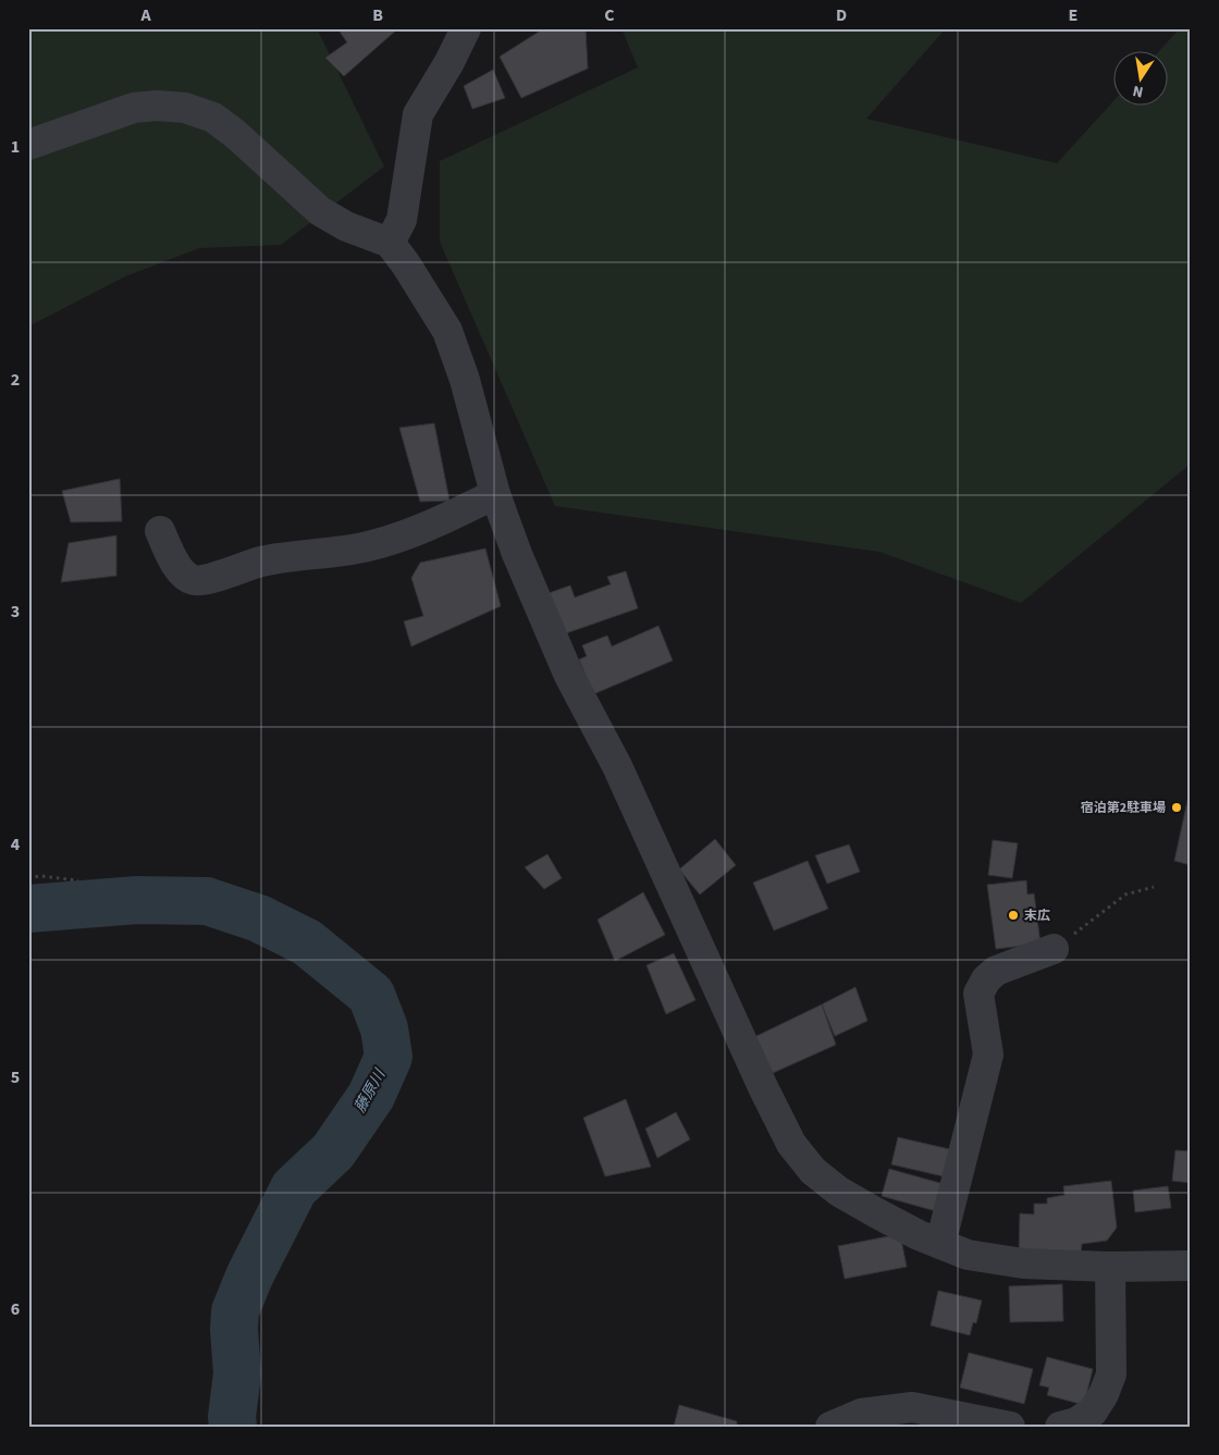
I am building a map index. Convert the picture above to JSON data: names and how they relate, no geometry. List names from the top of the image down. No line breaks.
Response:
{"water":["藤原川"],"places":["宿泊第2駐車場","末広"],"north":"bottom","grid":{"columns":["A","B","C","D","E"],"rows":["1","2","3","4","5","6"]}}
